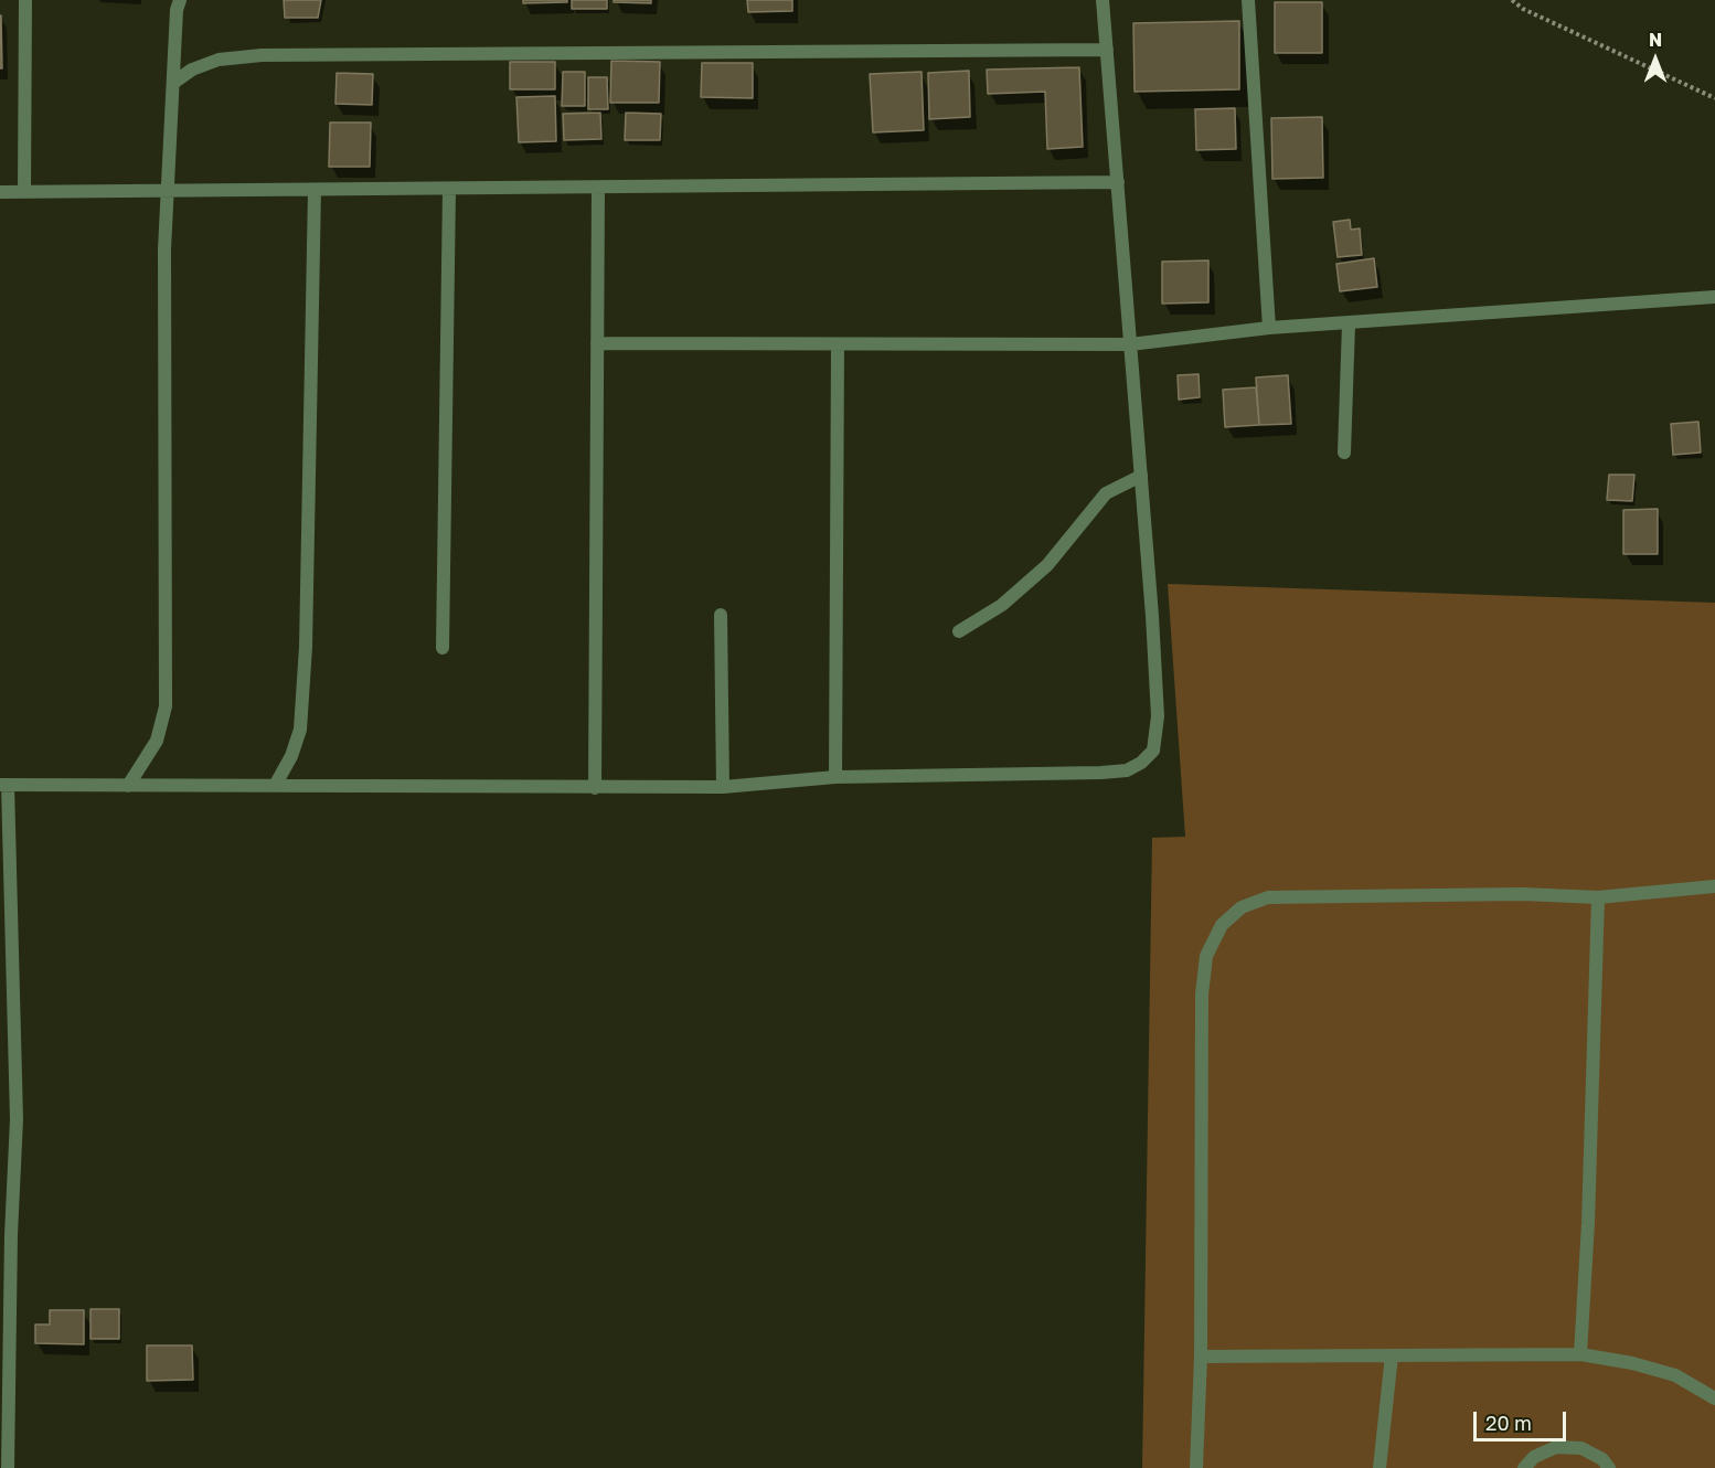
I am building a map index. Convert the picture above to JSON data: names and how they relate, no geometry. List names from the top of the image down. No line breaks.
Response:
{"scale_bar":"20 m","north":"top"}
